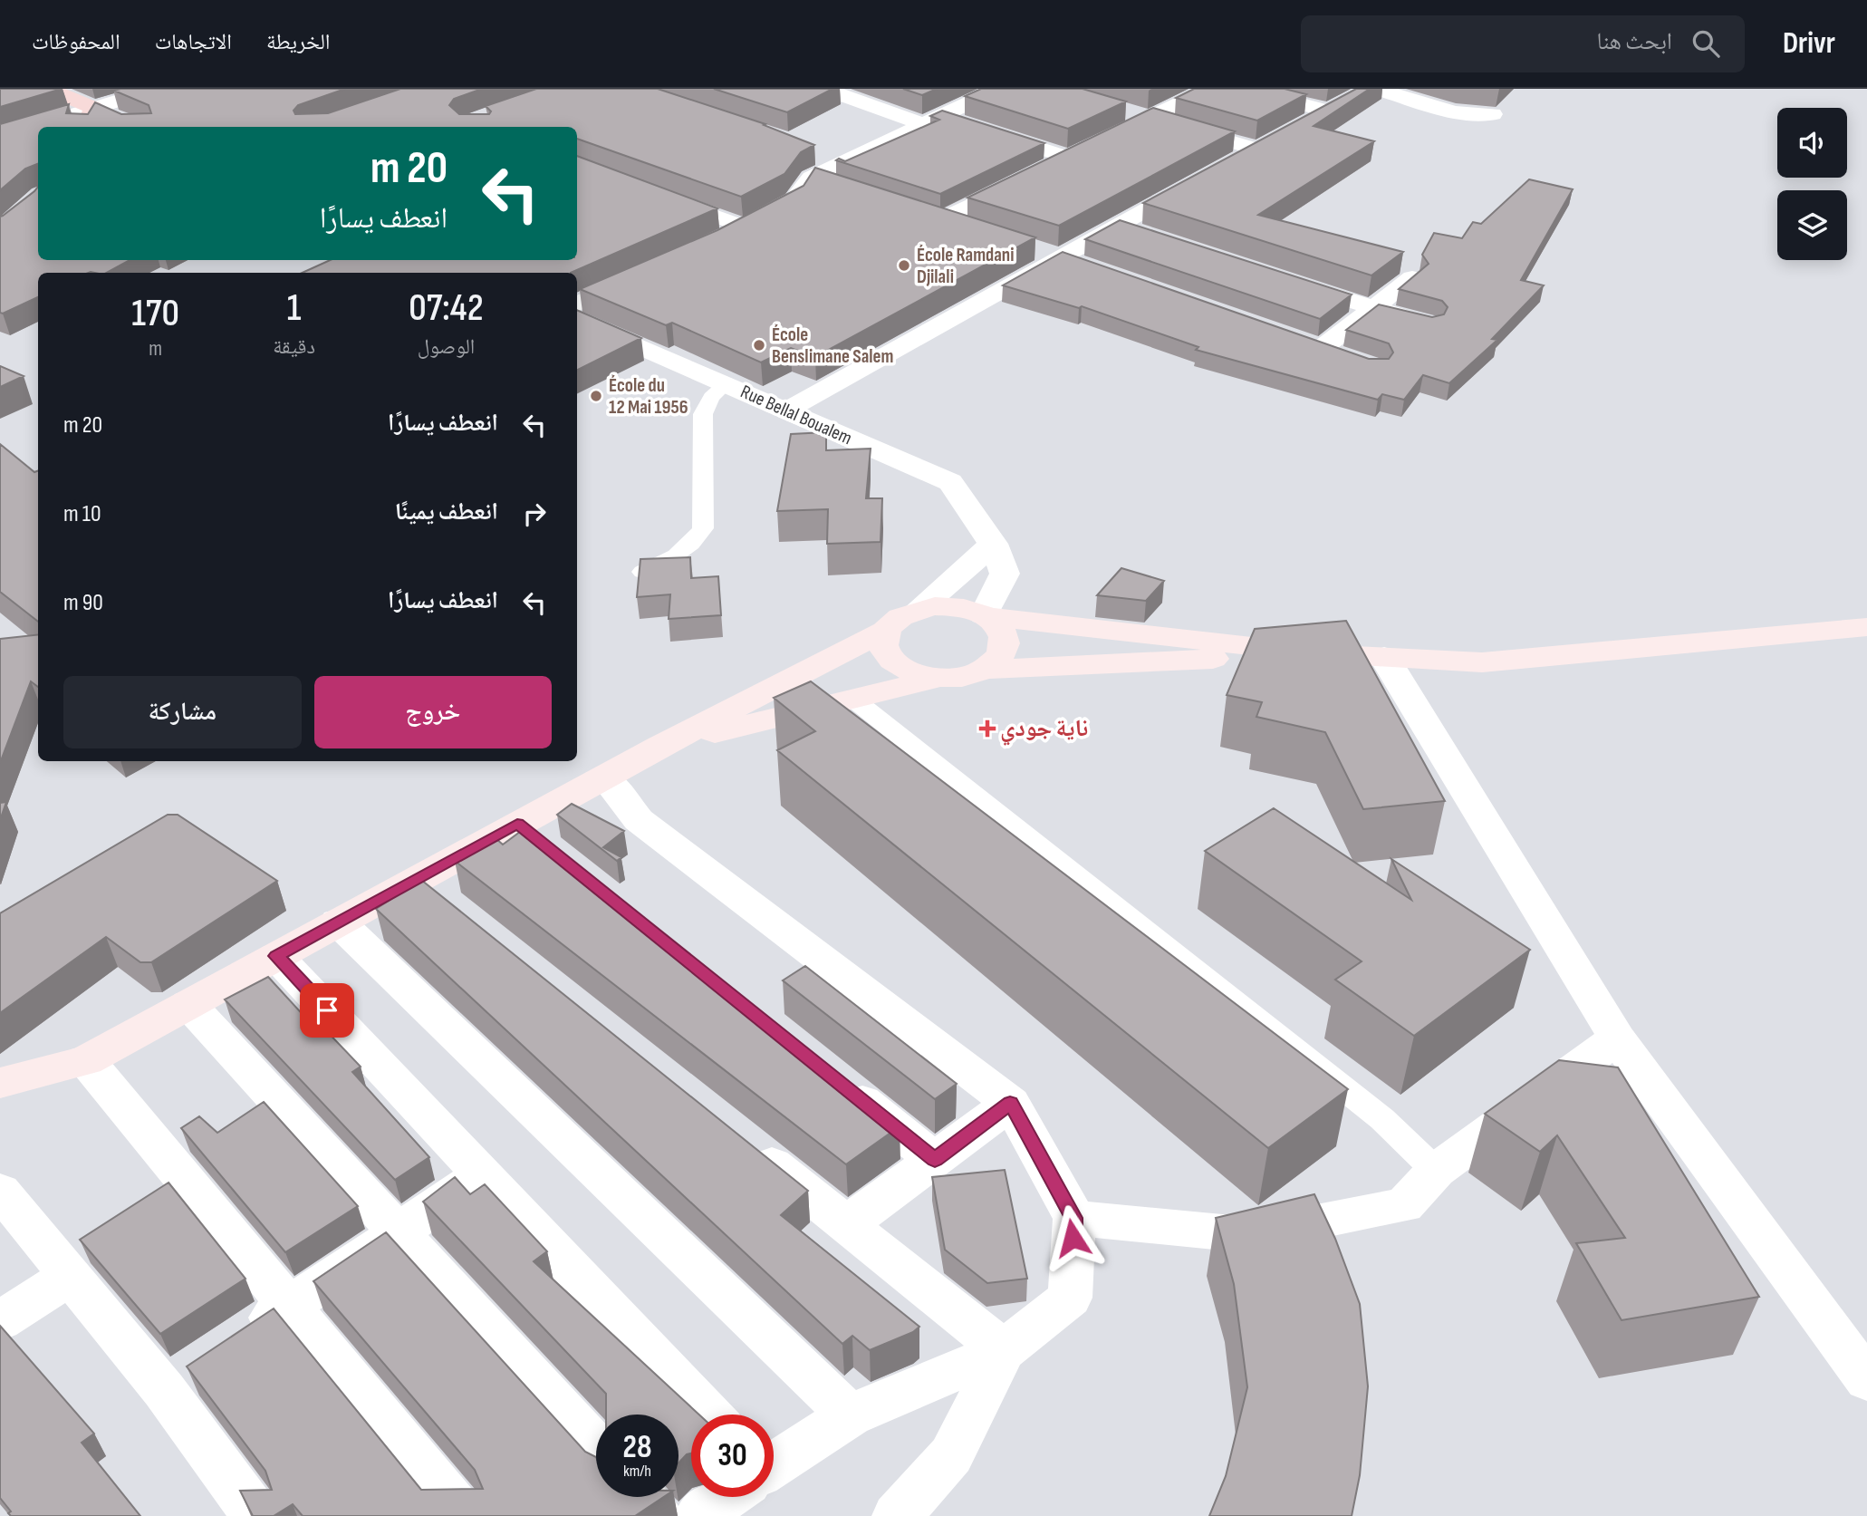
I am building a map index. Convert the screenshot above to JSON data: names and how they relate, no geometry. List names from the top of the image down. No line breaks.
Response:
{"streets":{"street":["Rue Bellal Boualem"]},"places":{"other":["École Ramdani Djilali","École Benslimane Salem","École du 12 Mai 1956"],"health":["ناية جودي"]},"page":{"header":"Drivr","search":"ابحث هنا","nav":["الخريطة","الاتجاهات","المحفوظات"],"turn":["20 m","انعطف يسارًا"],"eta":["07:42","الوصول","1","دقيقة","170","m"],"list":[{"name":"انعطف يسارًا","value":"20 m"},{"name":"انعطف يمينًا","value":"10 m"},{"name":"انعطف يسارًا","value":"90 m"}],"buttons":["خروج","مشاركة"],"speed":"28 km/h","limit":"30"}}
